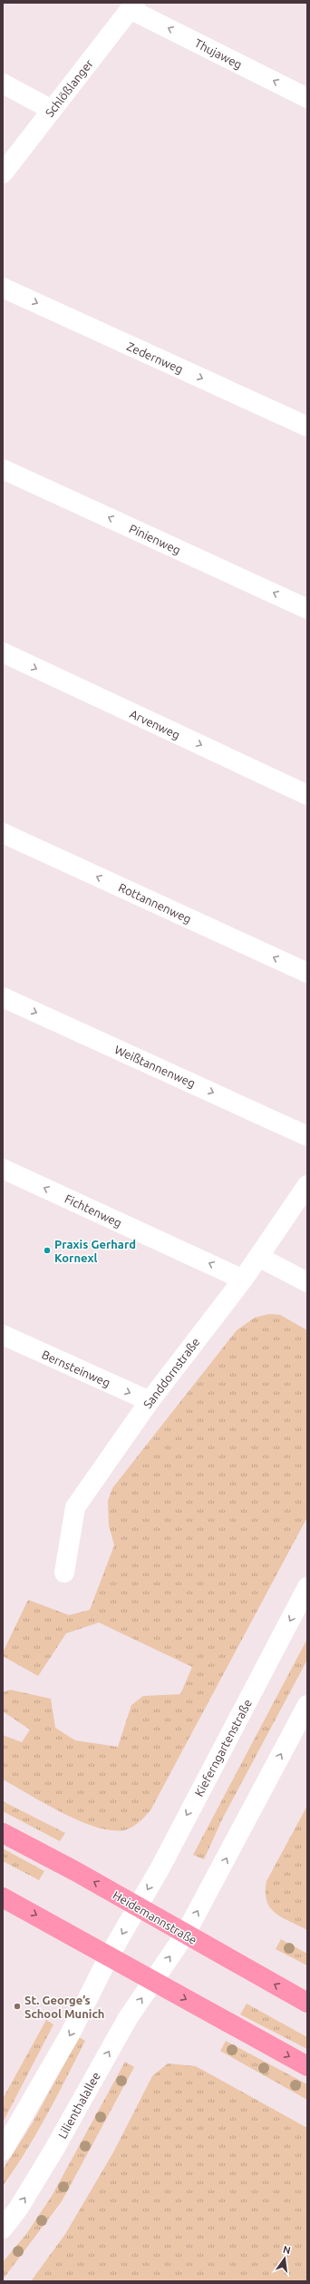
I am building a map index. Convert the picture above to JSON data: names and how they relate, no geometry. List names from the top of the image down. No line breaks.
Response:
{"streets":{"main road":["Heidemannstraße"],"street":["Thujaweg","Schlößlanger","Zedernweg","Pinienweg","Arvenweg","Rottannenweg","Weißtannenweg","Fichtenweg","Bernsteinweg","Sanddornstraße","Kieferngartenstraße","Lilienthalallee"]},"crossings":[["Thujaweg","Schlößlanger"],["Fichtenweg","Sanddornstraße"],["Bernsteinweg","Sanddornstraße"],["Kieferngartenstraße","Heidemannstraße"]],"one_way":["Thujaweg","Zedernweg","Pinienweg","Arvenweg","Rottannenweg","Weißtannenweg","Fichtenweg","Bernsteinweg"],"places":["Praxis Gerhard Kornexl","St. George’s School Munich"],"north":"top"}
